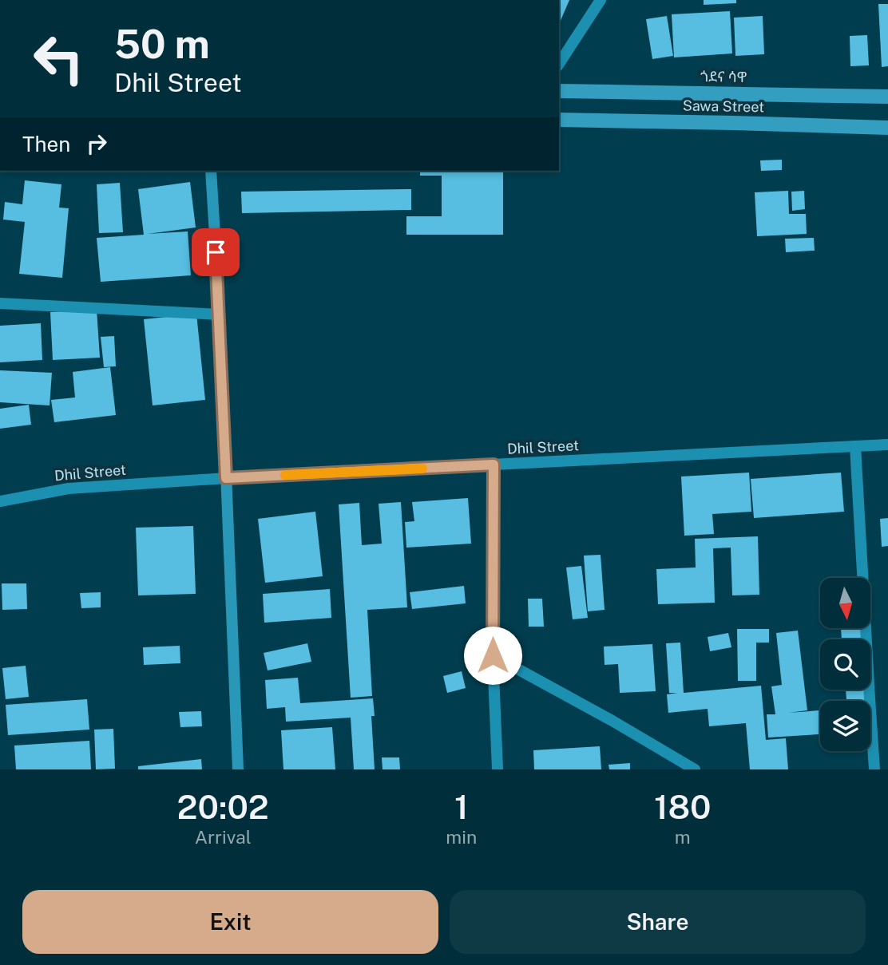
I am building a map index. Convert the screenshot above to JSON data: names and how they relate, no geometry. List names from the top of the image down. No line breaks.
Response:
{"streets":{"main road":["ጎደና ሳዋ","Sawa Street"],"street":["Dhil Street"]},"north":"bottom","page":{"turn":["50 m","Dhil Street"],"then":"Then","eta":["20:02","Arrival","1","min","180","m"],"buttons":["Exit","Share"]}}
